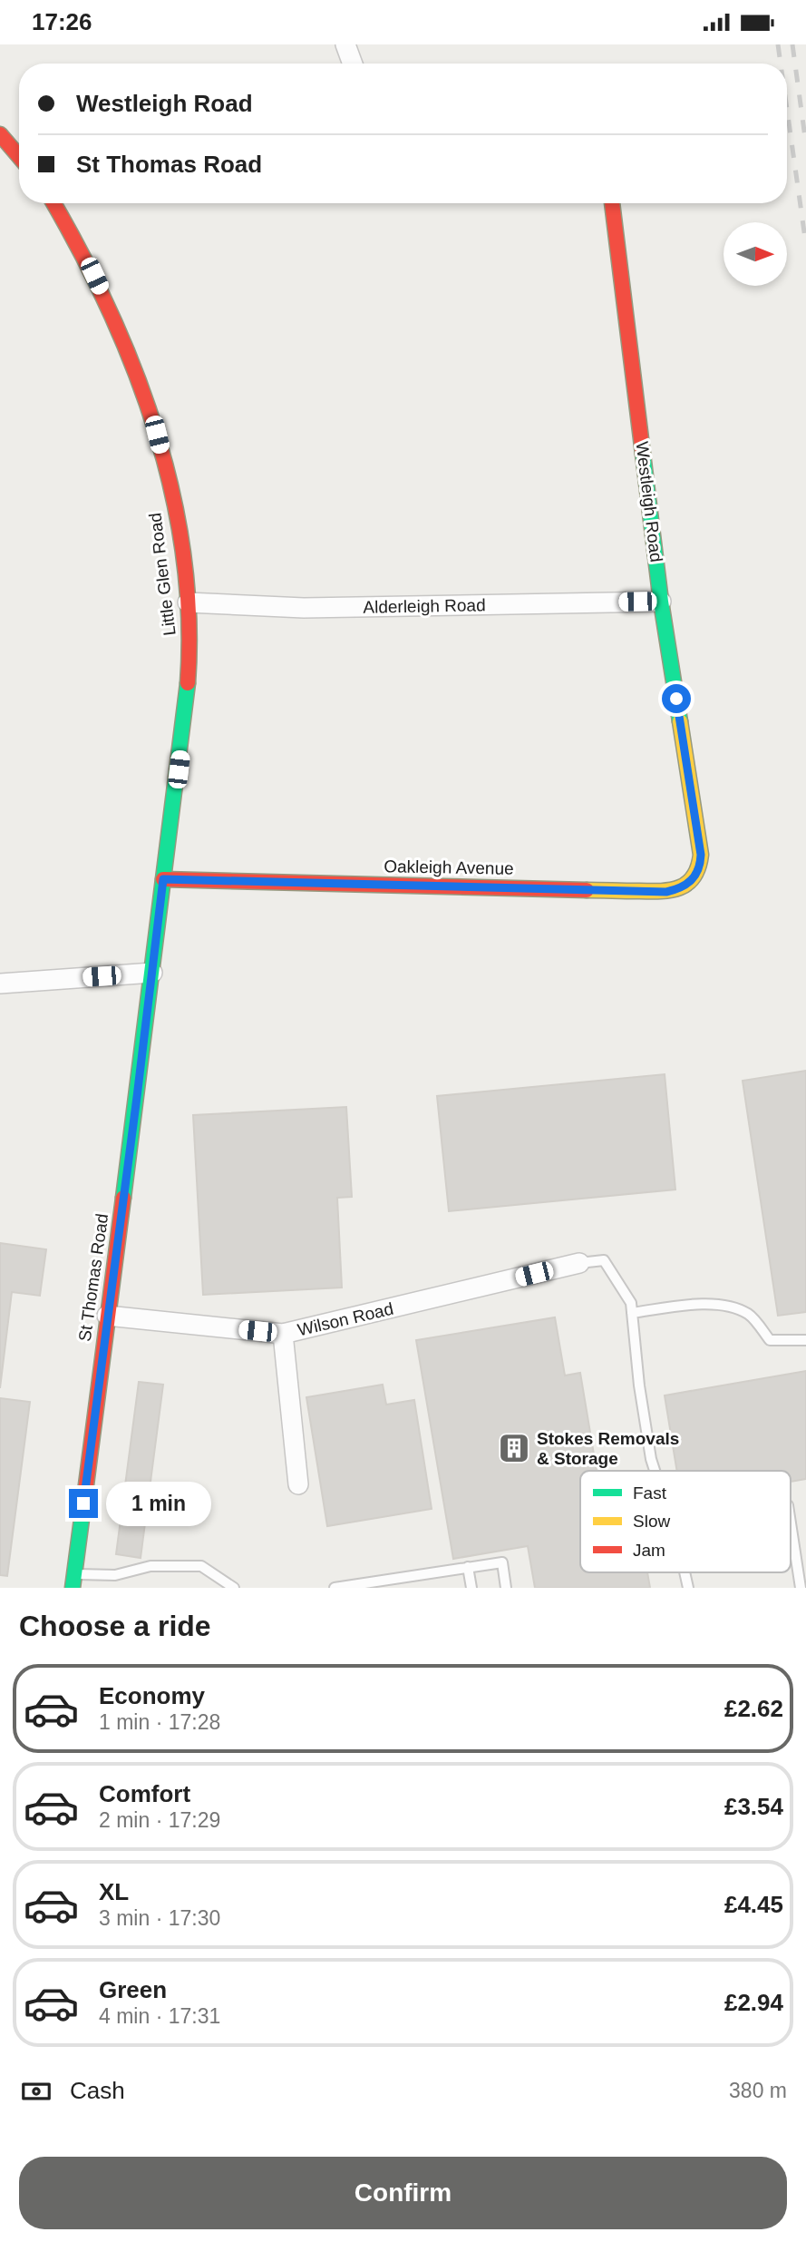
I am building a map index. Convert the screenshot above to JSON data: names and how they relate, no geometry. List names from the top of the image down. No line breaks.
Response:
{"streets":{"main road":["Westleigh Road","Little Glen Road","Oakleigh Avenue","St Thomas Road"],"street":["Alderleigh Road","Wilson Road"]},"crossings":[["Westleigh Road","Alderleigh Road"],["Westleigh Road","Oakleigh Avenue"],["Little Glen Road","Alderleigh Road"],["Little Glen Road","Oakleigh Avenue"],["Little Glen Road","St Thomas Road"],["St Thomas Road","Wilson Road"]],"places":{"building":["Stokes Removals & Storage"]},"legend":["Fast","Slow","Jam"],"north":"right","page":{"status":"17:26","banner":["Westleigh Road","St Thomas Road"],"bubble":"1 min","heading":"Choose a ride","list":[{"name":"Economy","note":"1 min · 17:28","value":"£2.62"},{"name":"Comfort","note":"2 min · 17:29","value":"£3.54"},{"name":"XL","note":"3 min · 17:30","value":"£4.45"},{"name":"Green","note":"4 min · 17:31","value":"£2.94"}],"pay":["Cash","380 m"],"buttons":"Confirm"}}
